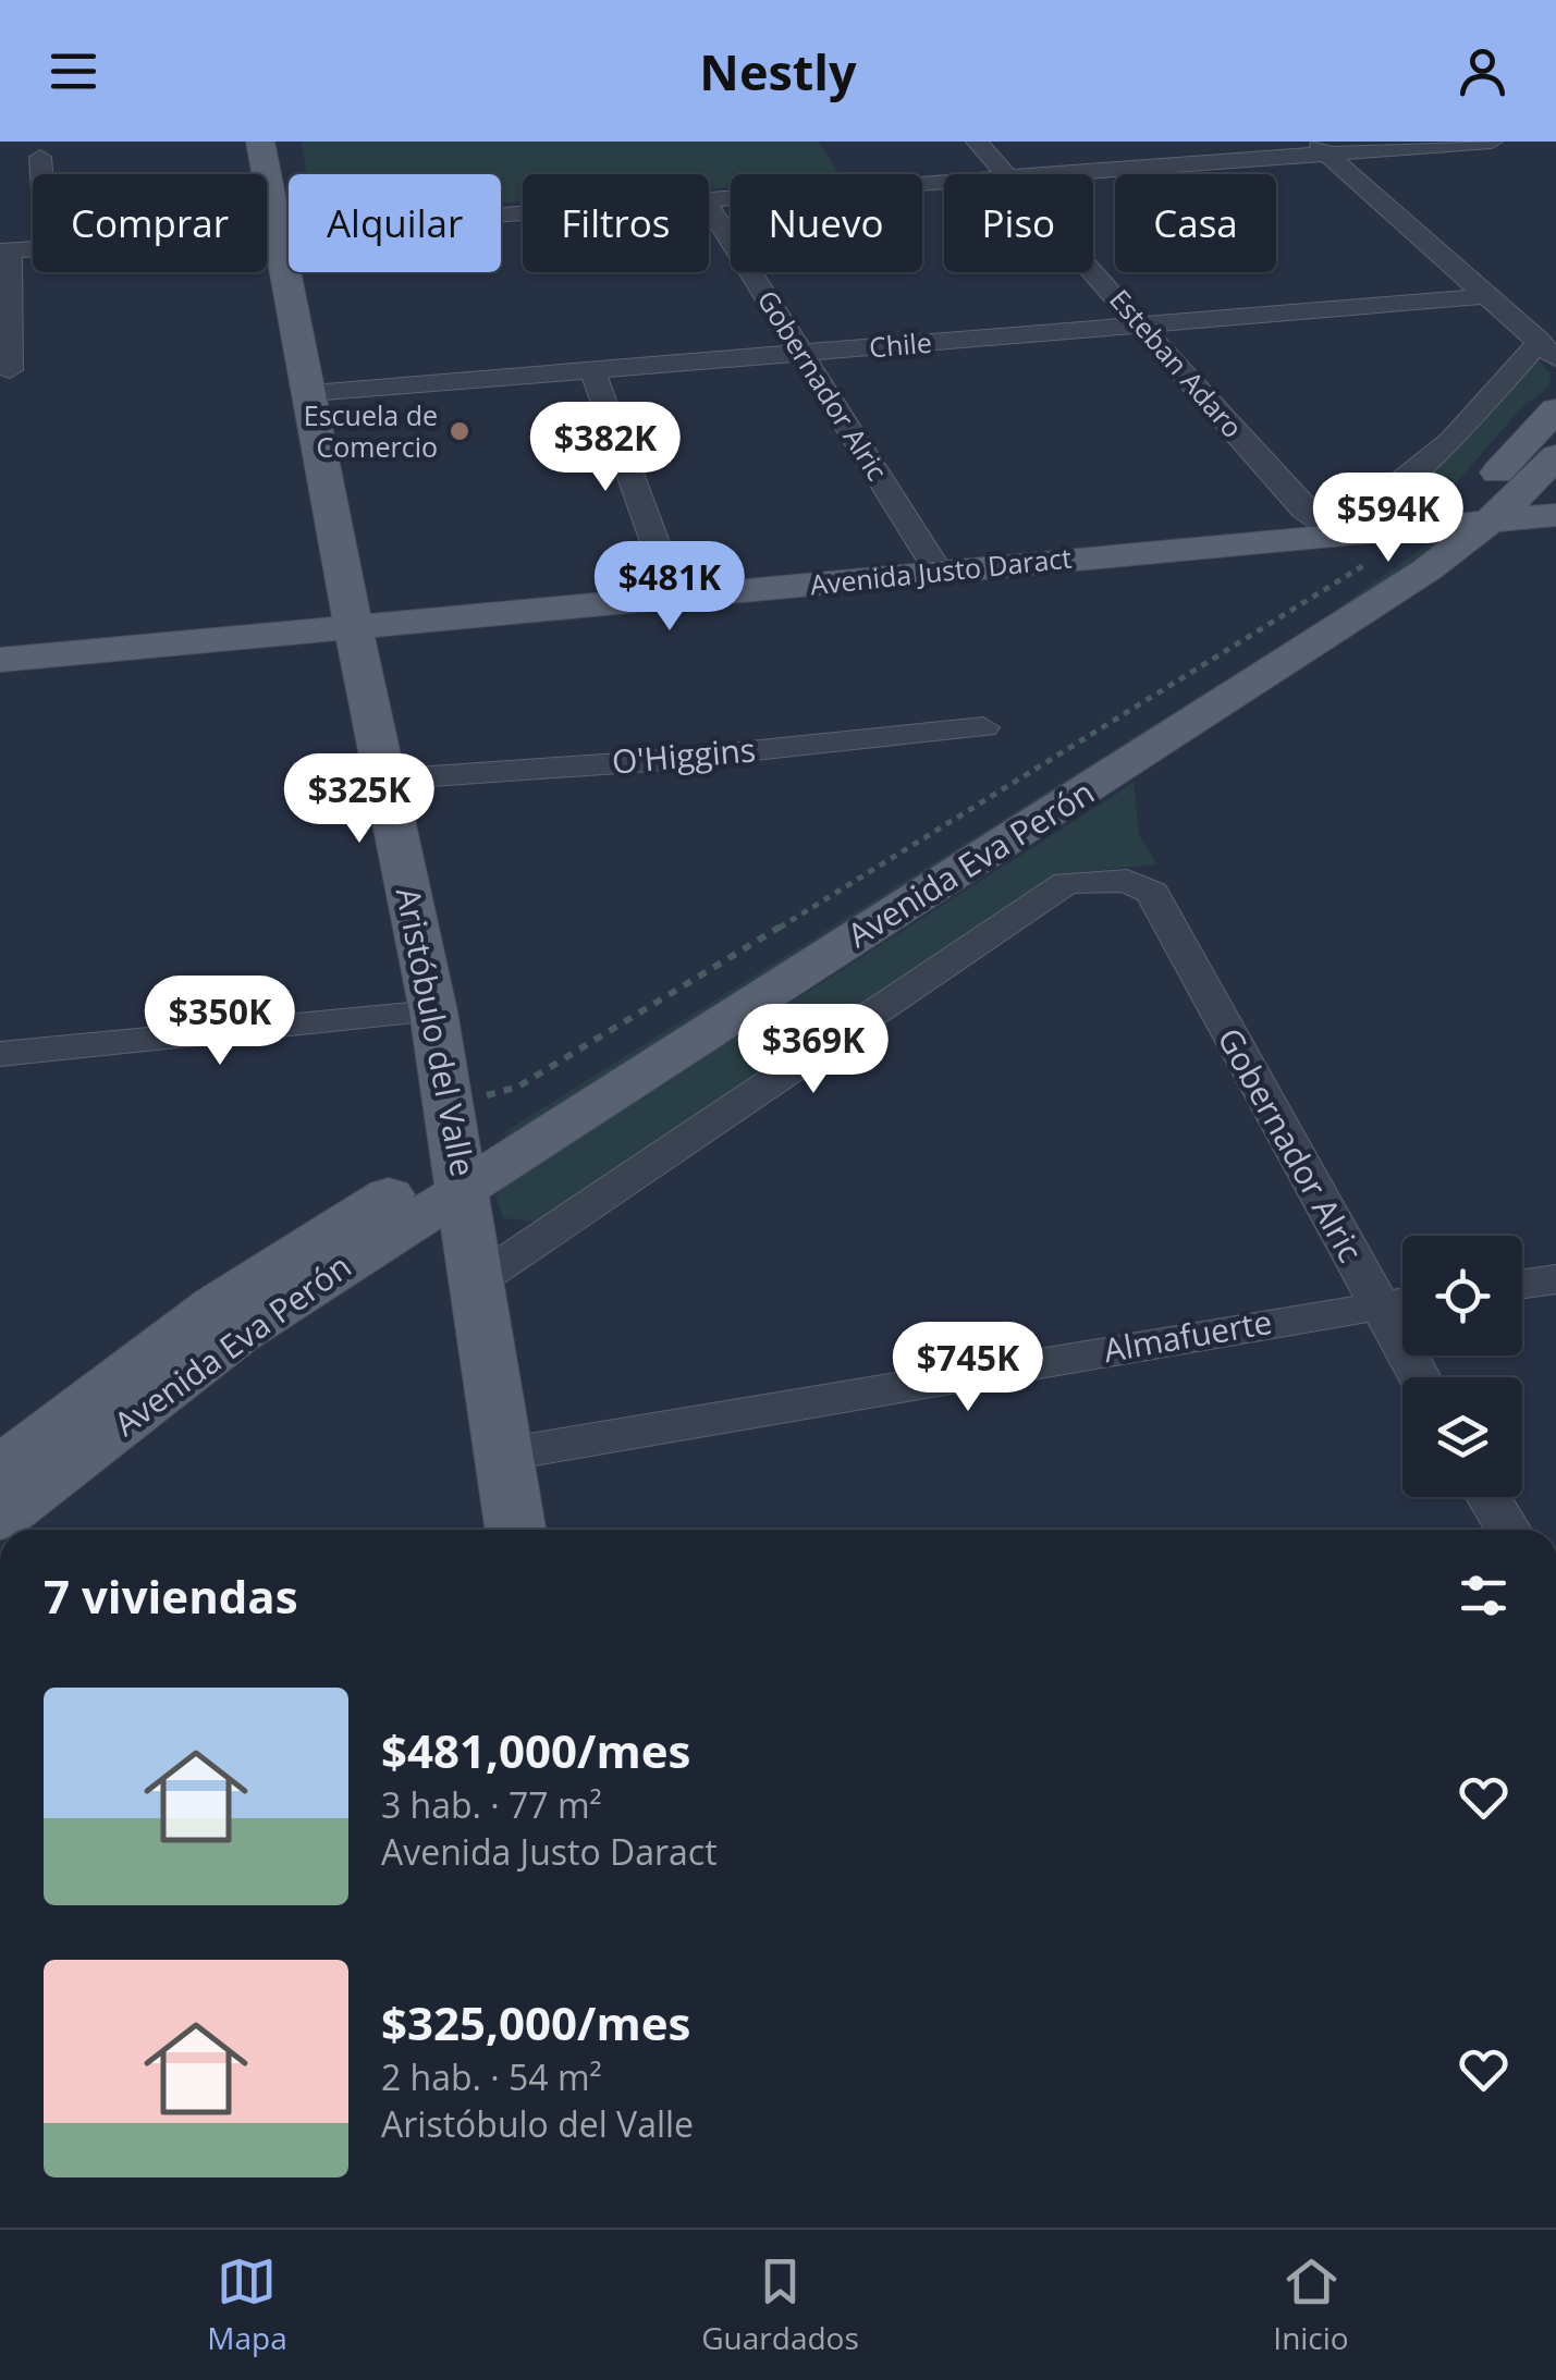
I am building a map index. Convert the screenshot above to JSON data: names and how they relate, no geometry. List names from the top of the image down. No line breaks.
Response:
{"streets":{"main road":["Avenida Justo Daract","Avenida Eva Perón","Aristóbulo del Valle"],"street":["Chile","Esteban Adaro","Gobernador Alric","O'Higgins","Almafuerte"]},"crossings":[["Chile","Esteban Adaro"],["Chile","Gobernador Alric"],["Chile","Aristóbulo del Valle"],["Esteban Adaro","Avenida Justo Daract"],["Gobernador Alric","Avenida Justo Daract"],["Gobernador Alric","Avenida Eva Perón"],["Gobernador Alric","Almafuerte"],["Avenida Justo Daract","Avenida Eva Perón"],["Avenida Justo Daract","Aristóbulo del Valle"],["O'Higgins","Aristóbulo del Valle"],["Avenida Eva Perón","Aristóbulo del Valle"],["Aristóbulo del Valle","Almafuerte"]],"places":["Escuela de Comercio"],"page":{"header":"Nestly","chip":["Comprar","Alquilar","Filtros","Nuevo","Piso","Casa"],"price":["$382K","$594K","$481K","$325K","$350K","$369K","$745K"],"heading":"7 viviendas","list":[{"name":"$481,000/mes","note":"3 hab. · 77 m² · Avenida Justo Daract"},{"name":"$325,000/mes","note":"2 hab. · 54 m² · Aristóbulo del Valle"}],"tabs":["Mapa","Guardados","Inicio"]}}
